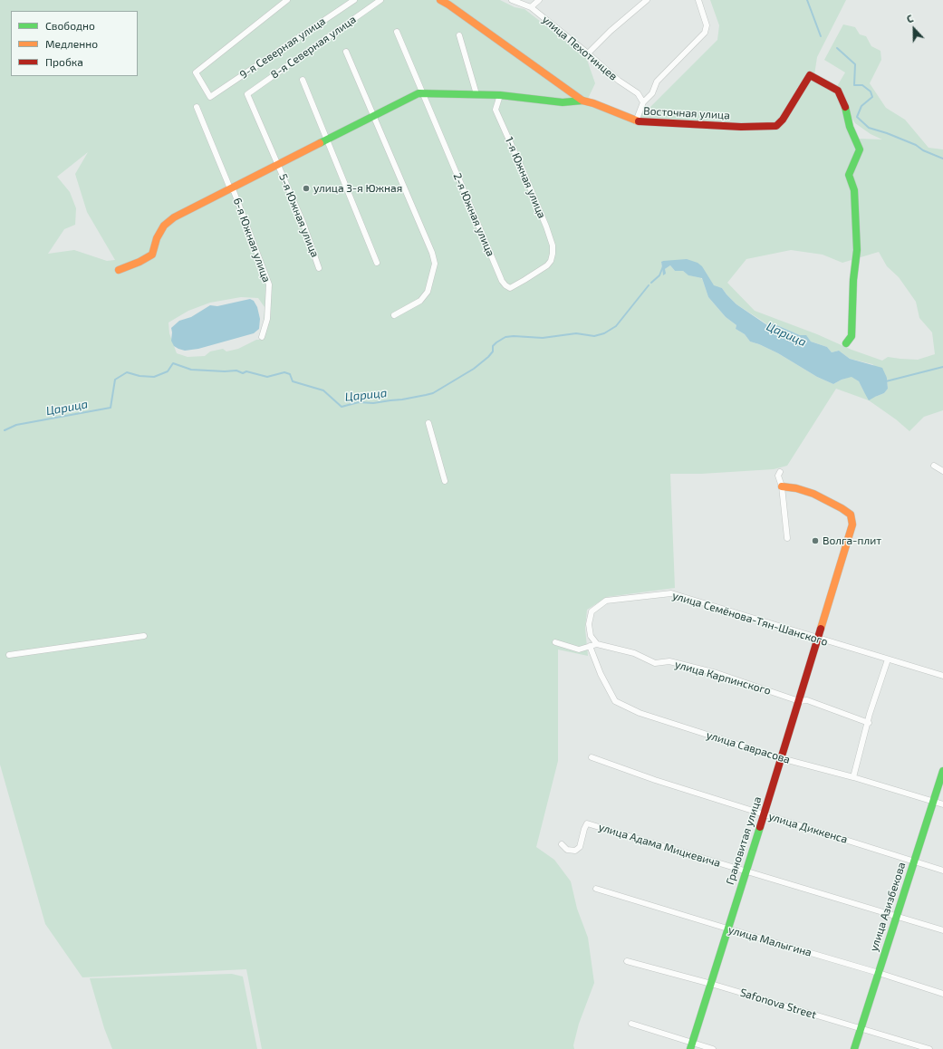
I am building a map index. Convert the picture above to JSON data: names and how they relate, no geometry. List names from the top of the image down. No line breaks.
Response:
{"streets":{"street":["8-я Северная улица","9-я Северная улица","улица Пехотинцев","Восточная улица","1-я Южная улица","2-я Южная улица","5-я Южная улица","6-я Южная улица","улица Семёнова-Тян-Шанского","улица Карпинского","улица Саврасова","улица Диккенса","Грановитая улица","улица Адама Мицкевича","улица Азизбекова","улица Малыгина","Safonova Street"]},"crossings":[["8-я Северная улица","5-я Южная улица"],["1-я Южная улица","2-я Южная улица"],["улица Семёнова-Тян-Шанского","улица Карпинского"],["улица Семёнова-Тян-Шанского","Грановитая улица"],["улица Карпинского","улица Саврасова"],["улица Карпинского","Грановитая улица"],["улица Саврасова","Грановитая улица"],["улица Саврасова","улица Азизбекова"],["улица Диккенса","Грановитая улица"],["улица Диккенса","улица Азизбекова"],["Грановитая улица","улица Адама Мицкевича"],["Грановитая улица","улица Малыгина"],["Грановитая улица","Safonova Street"],["улица Адама Мицкевича","улица Азизбекова"],["улица Азизбекова","улица Малыгина"],["улица Азизбекова","Safonova Street"]],"water":["Царица"],"places":["улица 3-я Южная","Волга-плит"],"legend":["Свободно","Медленно","Пробка"],"north":"top"}
